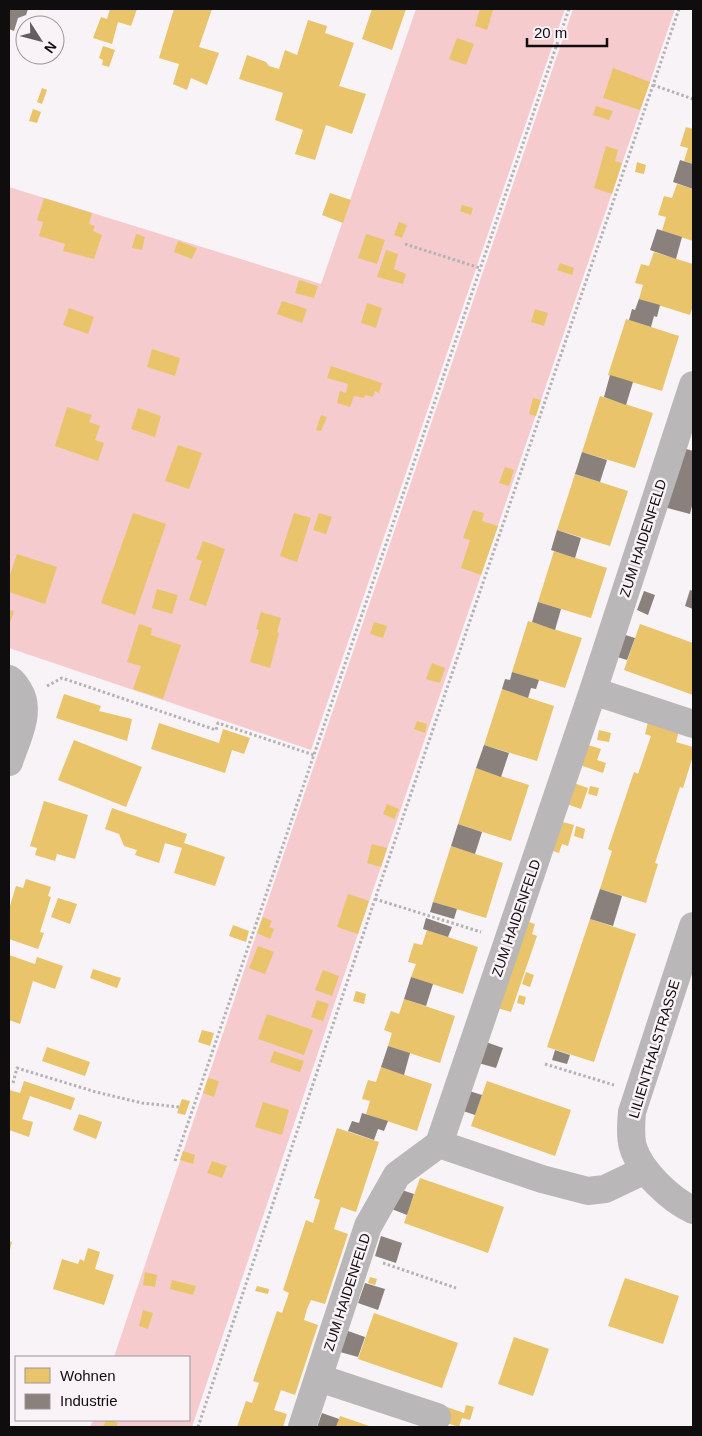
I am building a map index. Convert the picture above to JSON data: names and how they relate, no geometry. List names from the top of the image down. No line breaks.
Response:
{"streets":{"street":["ZUM HAIDENFELD","LILIENTHALSTRASSE"]},"legend":["Wohnen","Industrie"],"scale_bar":"20 m","north":"bottom right"}
